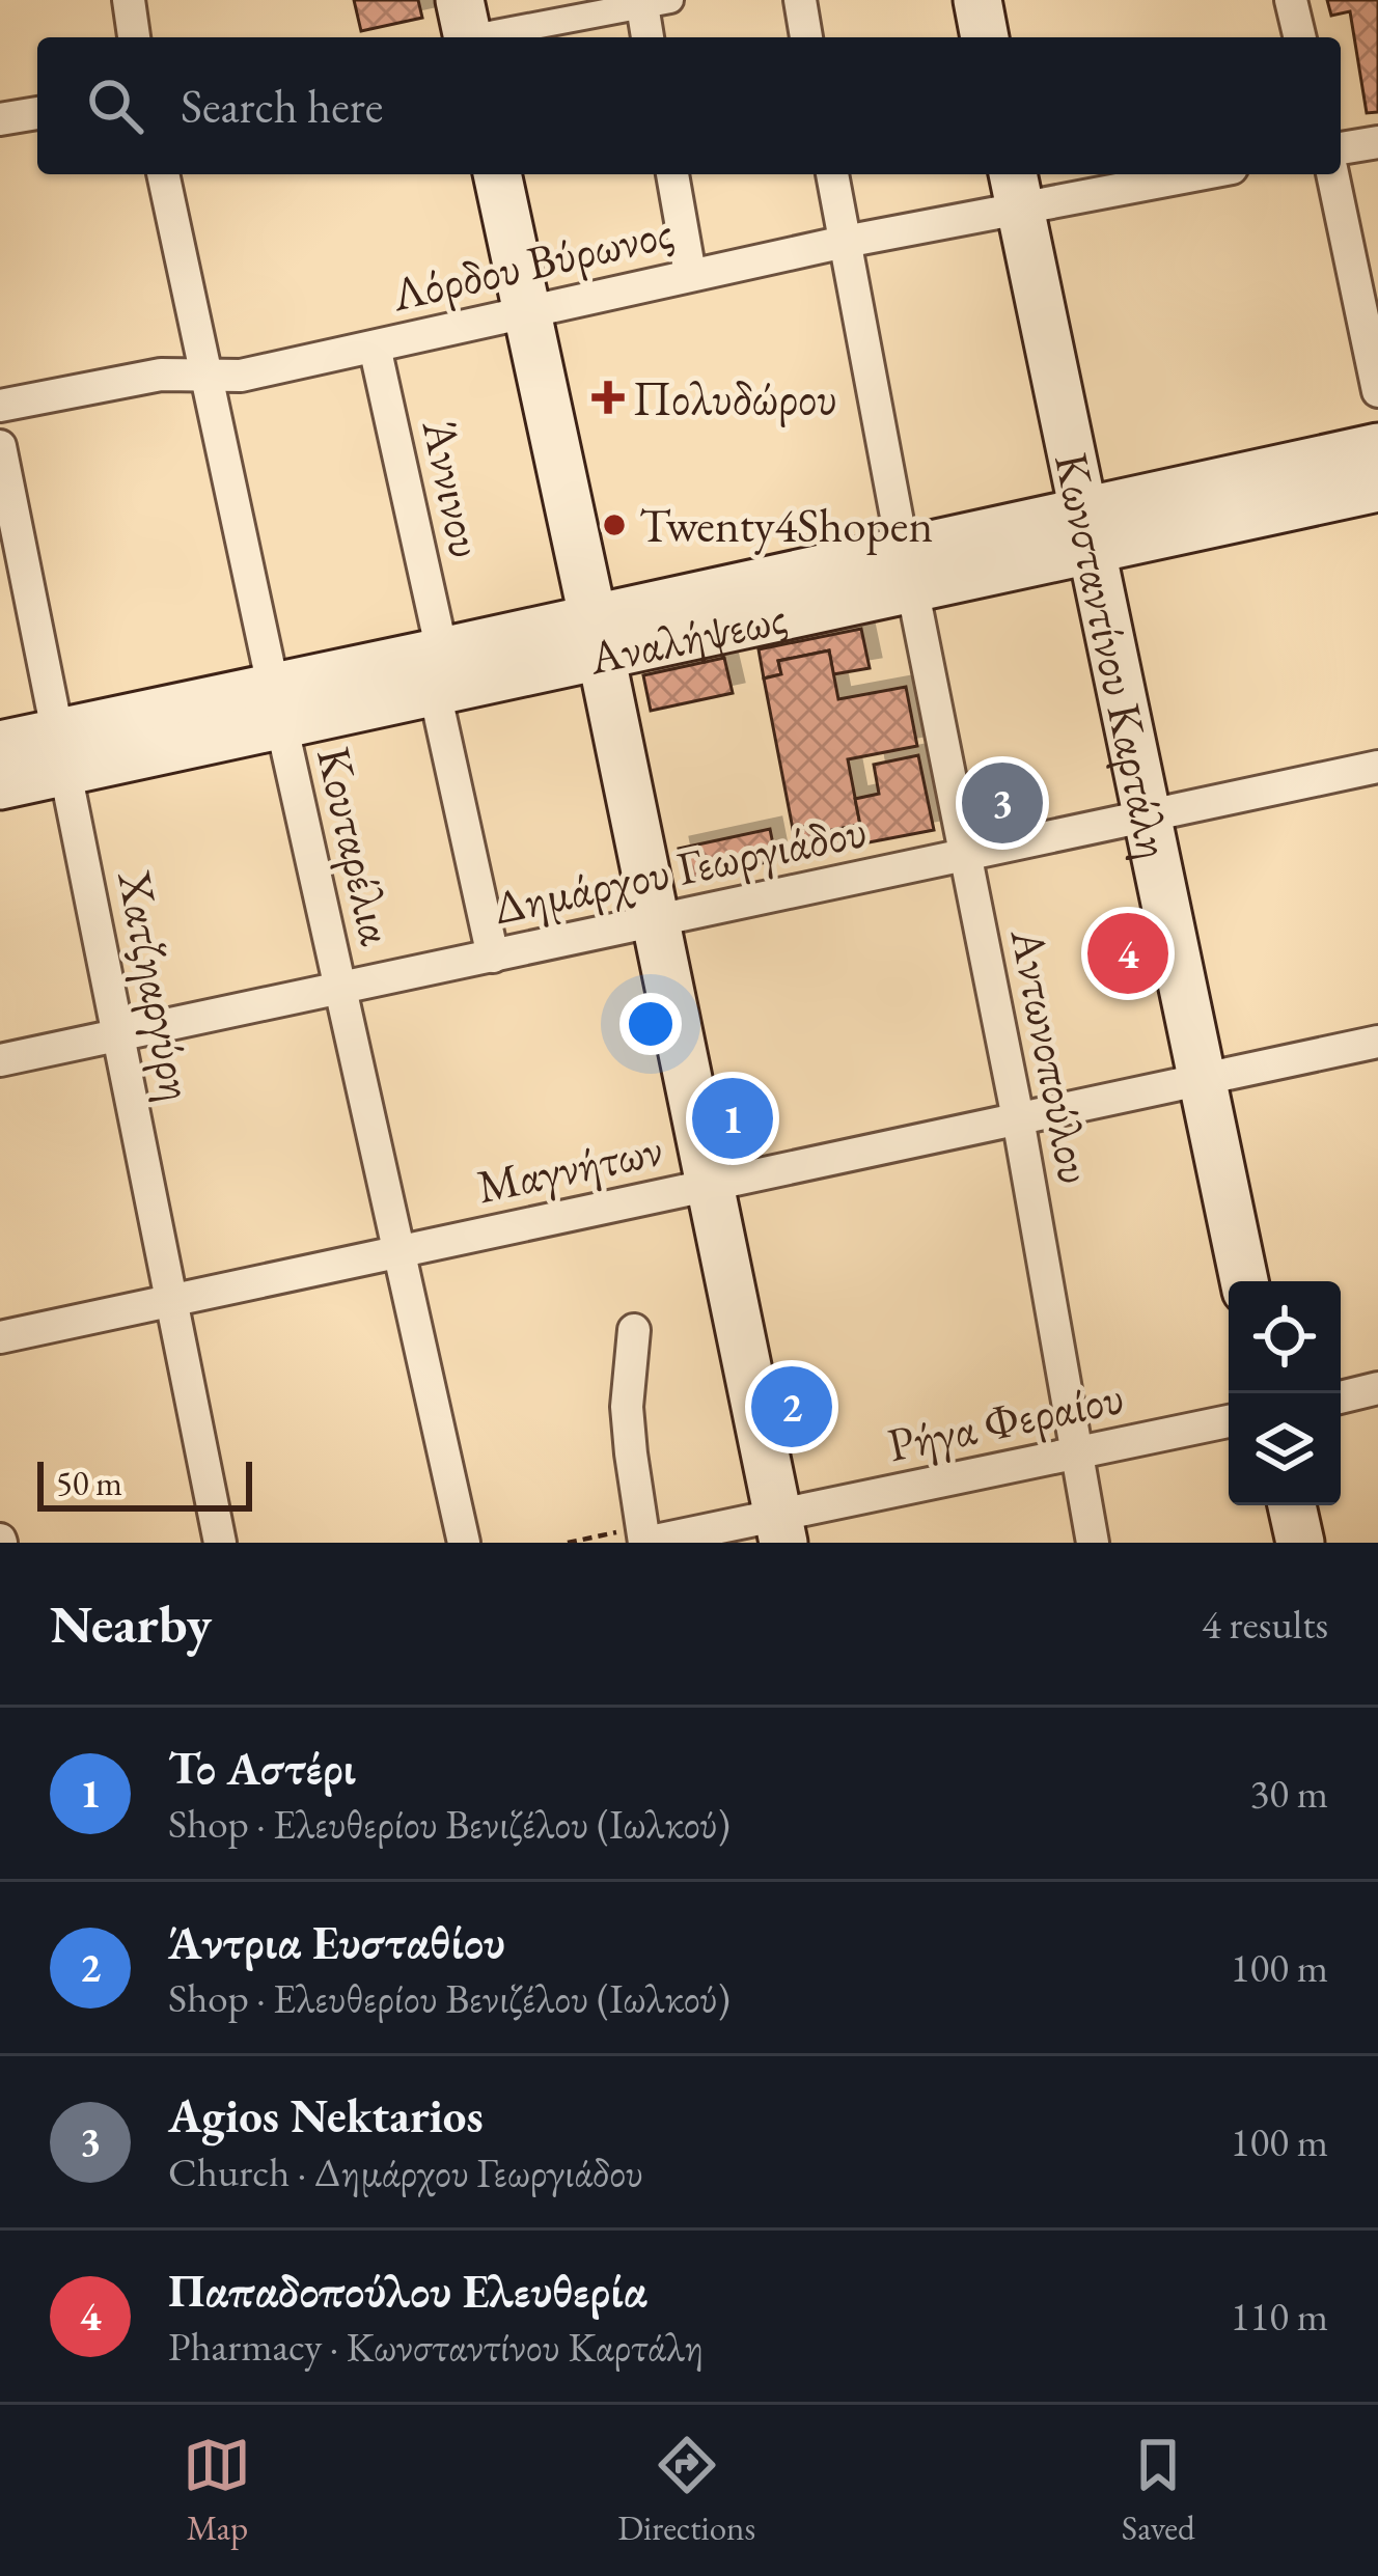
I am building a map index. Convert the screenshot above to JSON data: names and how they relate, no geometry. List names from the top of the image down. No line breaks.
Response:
{"streets":{"main road":["Αναλήψεως","Κωνσταντίνου Καρτάλη"],"street":["Λόρδου Βύρωνος","Άννινου","Κουταρέλια","Δημάρχου Γεωργιάδου","Χατζηαργύρη","Αντωνοπούλου","Μαγνήτων","Ρήγα Φεραίου"]},"crossings":[["Λόρδου Βύρωνος","Άννινου"],["Λόρδου Βύρωνος","Κωνσταντίνου Καρτάλη"],["Λόρδου Βύρωνος","Κουταρέλια"],["Λόρδου Βύρωνος","Αντωνοπούλου"],["Άννινου","Αναλήψεως"],["Άννινου","Δημάρχου Γεωργιάδου"],["Αναλήψεως","Κωνσταντίνου Καρτάλη"],["Αναλήψεως","Κουταρέλια"],["Αναλήψεως","Χατζηαργύρη"],["Αναλήψεως","Αντωνοπούλου"],["Κωνσταντίνου Καρτάλη","Δημάρχου Γεωργιάδου"],["Κωνσταντίνου Καρτάλη","Μαγνήτων"],["Κουταρέλια","Δημάρχου Γεωργιάδου"],["Κουταρέλια","Μαγνήτων"],["Δημάρχου Γεωργιάδου","Χατζηαργύρη"],["Δημάρχου Γεωργιάδου","Αντωνοπούλου"],["Χατζηαργύρη","Μαγνήτων"],["Αντωνοπούλου","Μαγνήτων"],["Αντωνοπούλου","Ρήγα Φεραίου"]],"places":{"health":["Πολυδώρου"],"other":["Twenty4Shopen"]},"scale_bar":"50 m","page":{"search":"Search here","pins":["3","4","1","2"],"scale":"50 m","heading":["Nearby","4 results"],"list":[{"mark":"1","name":"Το Αστέρι","note":"Shop · Ελευθερίου Βενιζέλου (Ιωλκού)","value":"30 m"},{"mark":"2","name":"Άντρια Ευσταθίου","note":"Shop · Ελευθερίου Βενιζέλου (Ιωλκού)","value":"100 m"},{"mark":"3","name":"Agios Nektarios","note":"Church · Δημάρχου Γεωργιάδου","value":"100 m"},{"mark":"4","name":"Παπαδοπούλου Ελευθερία","note":"Pharmacy · Κωνσταντίνου Καρτάλη","value":"110 m"}],"nav":["Map","Directions","Saved"]}}
